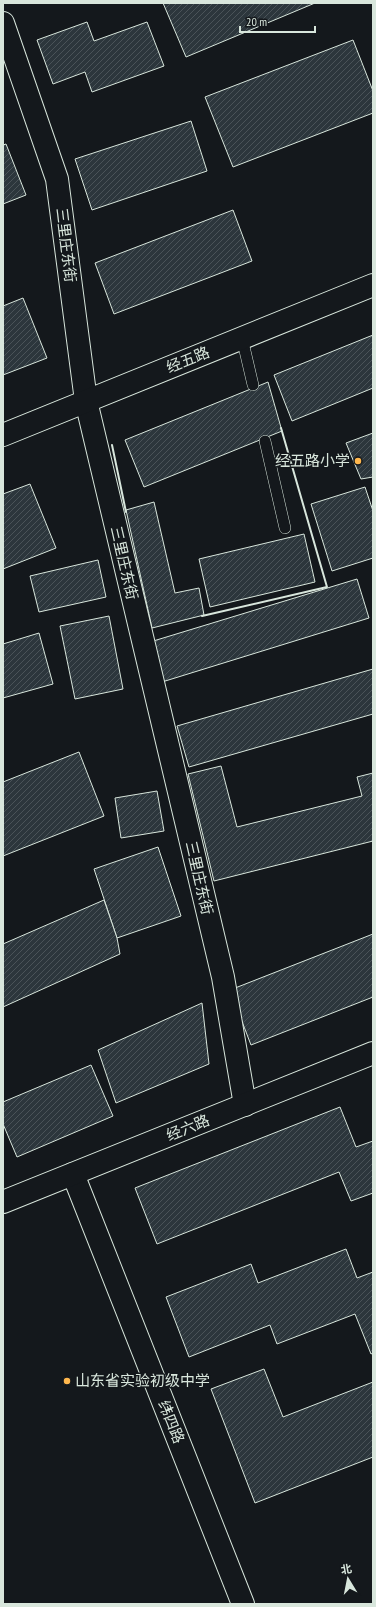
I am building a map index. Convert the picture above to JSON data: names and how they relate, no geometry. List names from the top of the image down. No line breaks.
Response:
{"streets":{"street":["三里庄东街","经五路","经六路","纬四路"]},"crossings":[["三里庄东街","经五路"],["三里庄东街","经六路"],["经六路","纬四路"]],"places":["经五路小学","山东省实验初级中学"],"scale_bar":"20 m","north":"top"}
